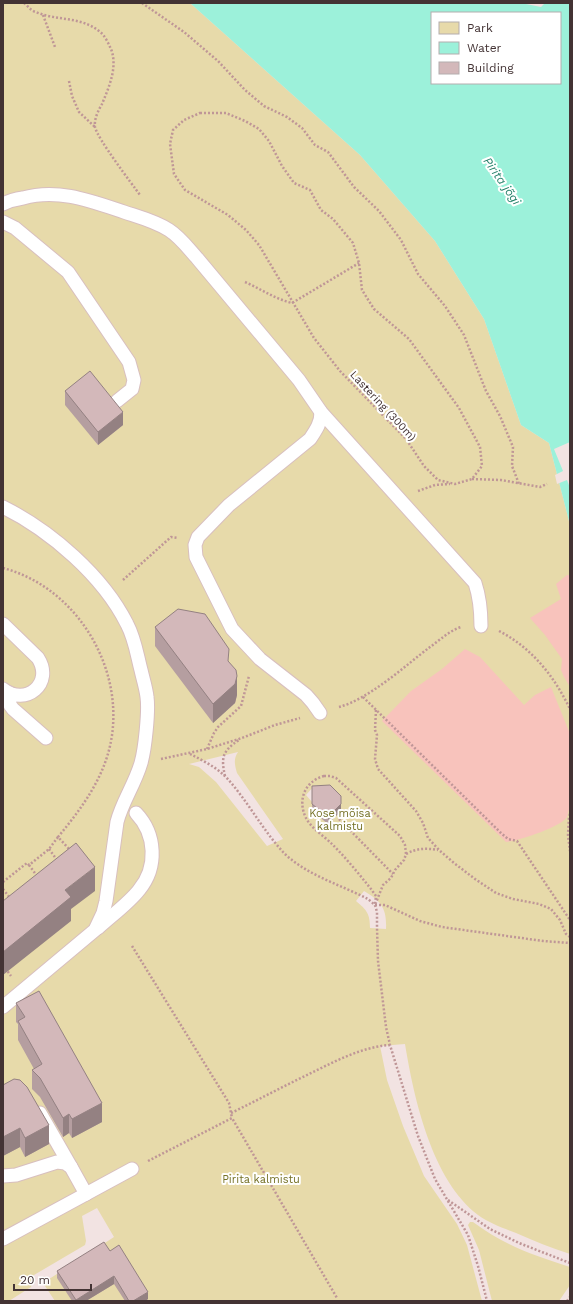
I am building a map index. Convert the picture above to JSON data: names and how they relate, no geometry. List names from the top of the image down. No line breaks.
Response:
{"streets":{"path":["Lastering (300m)"]},"water":["Pirita jõgi"],"parks":["Kose mõisa kalmistu","Pirita kalmistu"],"legend":["Park","Water","Building"],"scale_bar":"20 m"}
